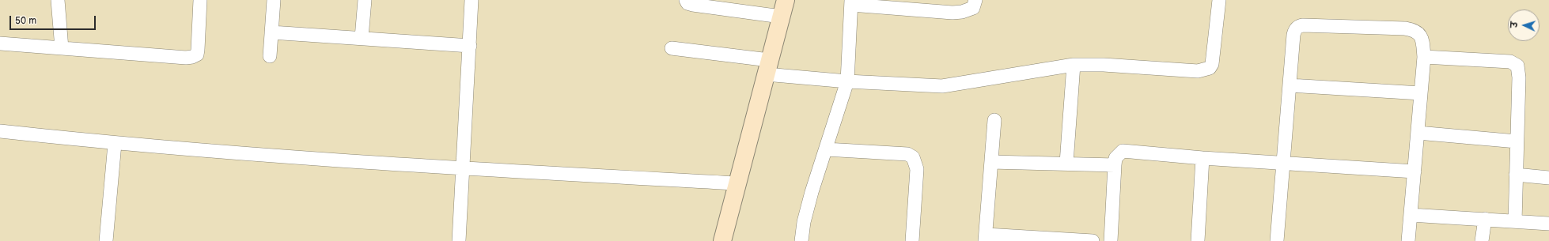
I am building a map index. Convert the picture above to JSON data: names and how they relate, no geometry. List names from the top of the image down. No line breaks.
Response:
{"scale_bar":"50 m","north":"left"}
